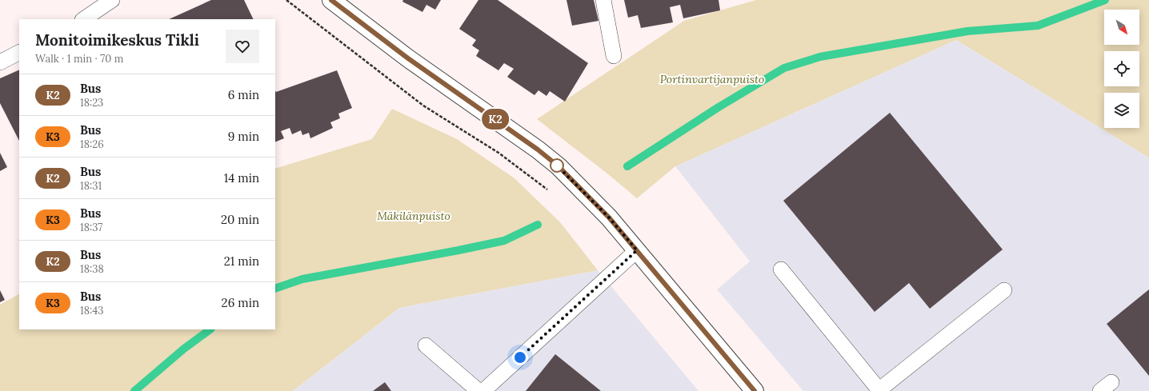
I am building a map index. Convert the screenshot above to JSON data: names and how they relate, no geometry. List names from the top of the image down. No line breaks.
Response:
{"parks":["Portinvartijanpuisto","Mäkilänpuisto"],"lines":["bus line K2"],"north":"bottom right","page":{"on_map":"K2","heading":["Monitoimikeskus Tikli","Walk · 1 min · 70 m"],"list":[{"mark":"K2","name":"Bus","note":"18:23","value":"6 min"},{"mark":"K3","name":"Bus","note":"18:26","value":"9 min"},{"mark":"K2","name":"Bus","note":"18:31","value":"14 min"},{"mark":"K3","name":"Bus","note":"18:37","value":"20 min"},{"mark":"K2","name":"Bus","note":"18:38","value":"21 min"},{"mark":"K3","name":"Bus","note":"18:43","value":"26 min"}]}}
